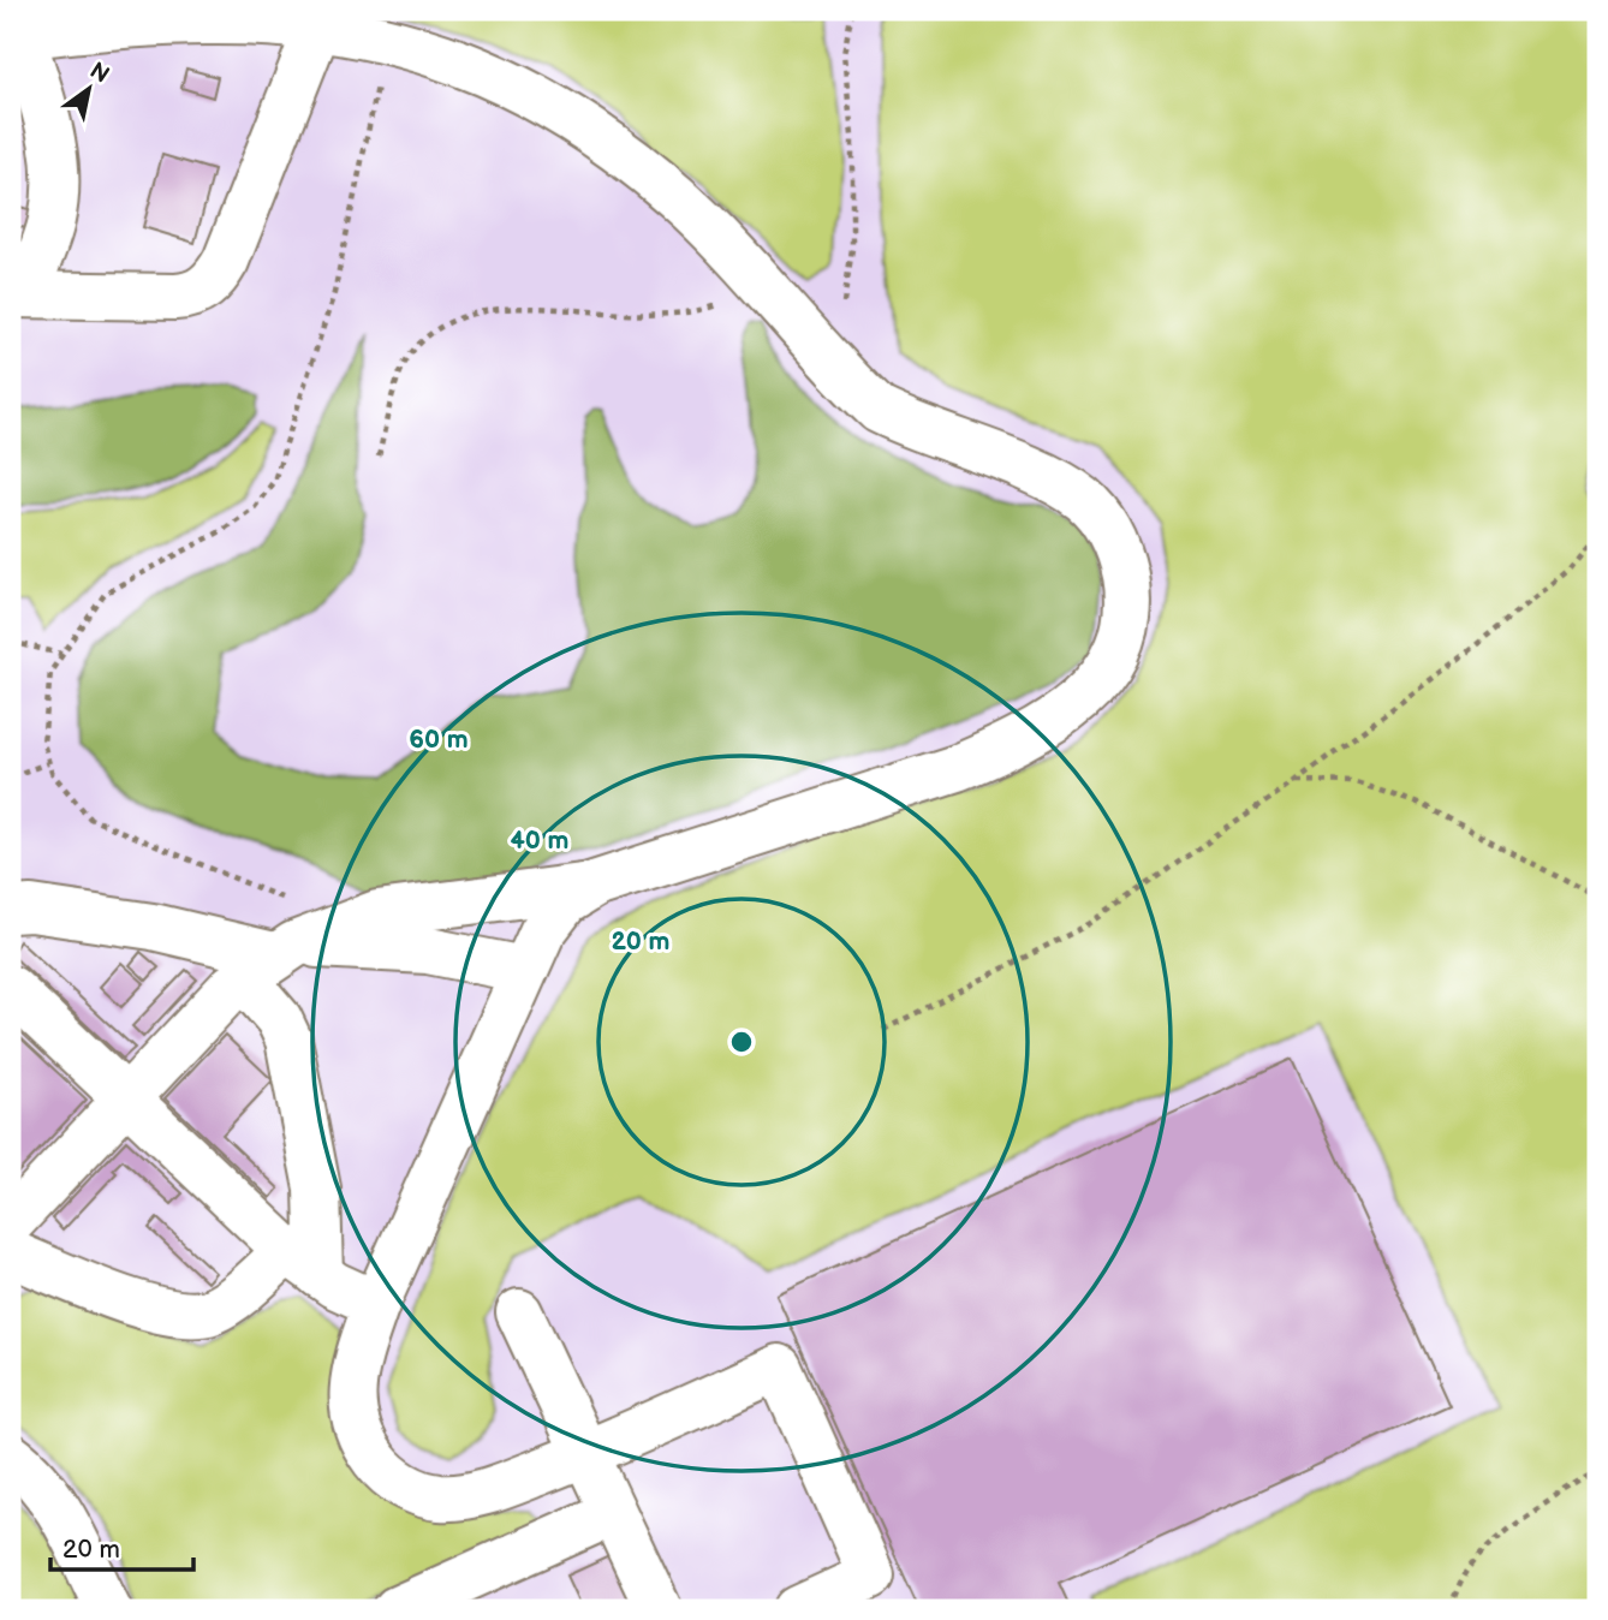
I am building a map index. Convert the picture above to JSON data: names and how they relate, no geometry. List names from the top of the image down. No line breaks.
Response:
{"scale_bar":"20 m","north":"top right","rings":["60 m","40 m","20 m"]}
